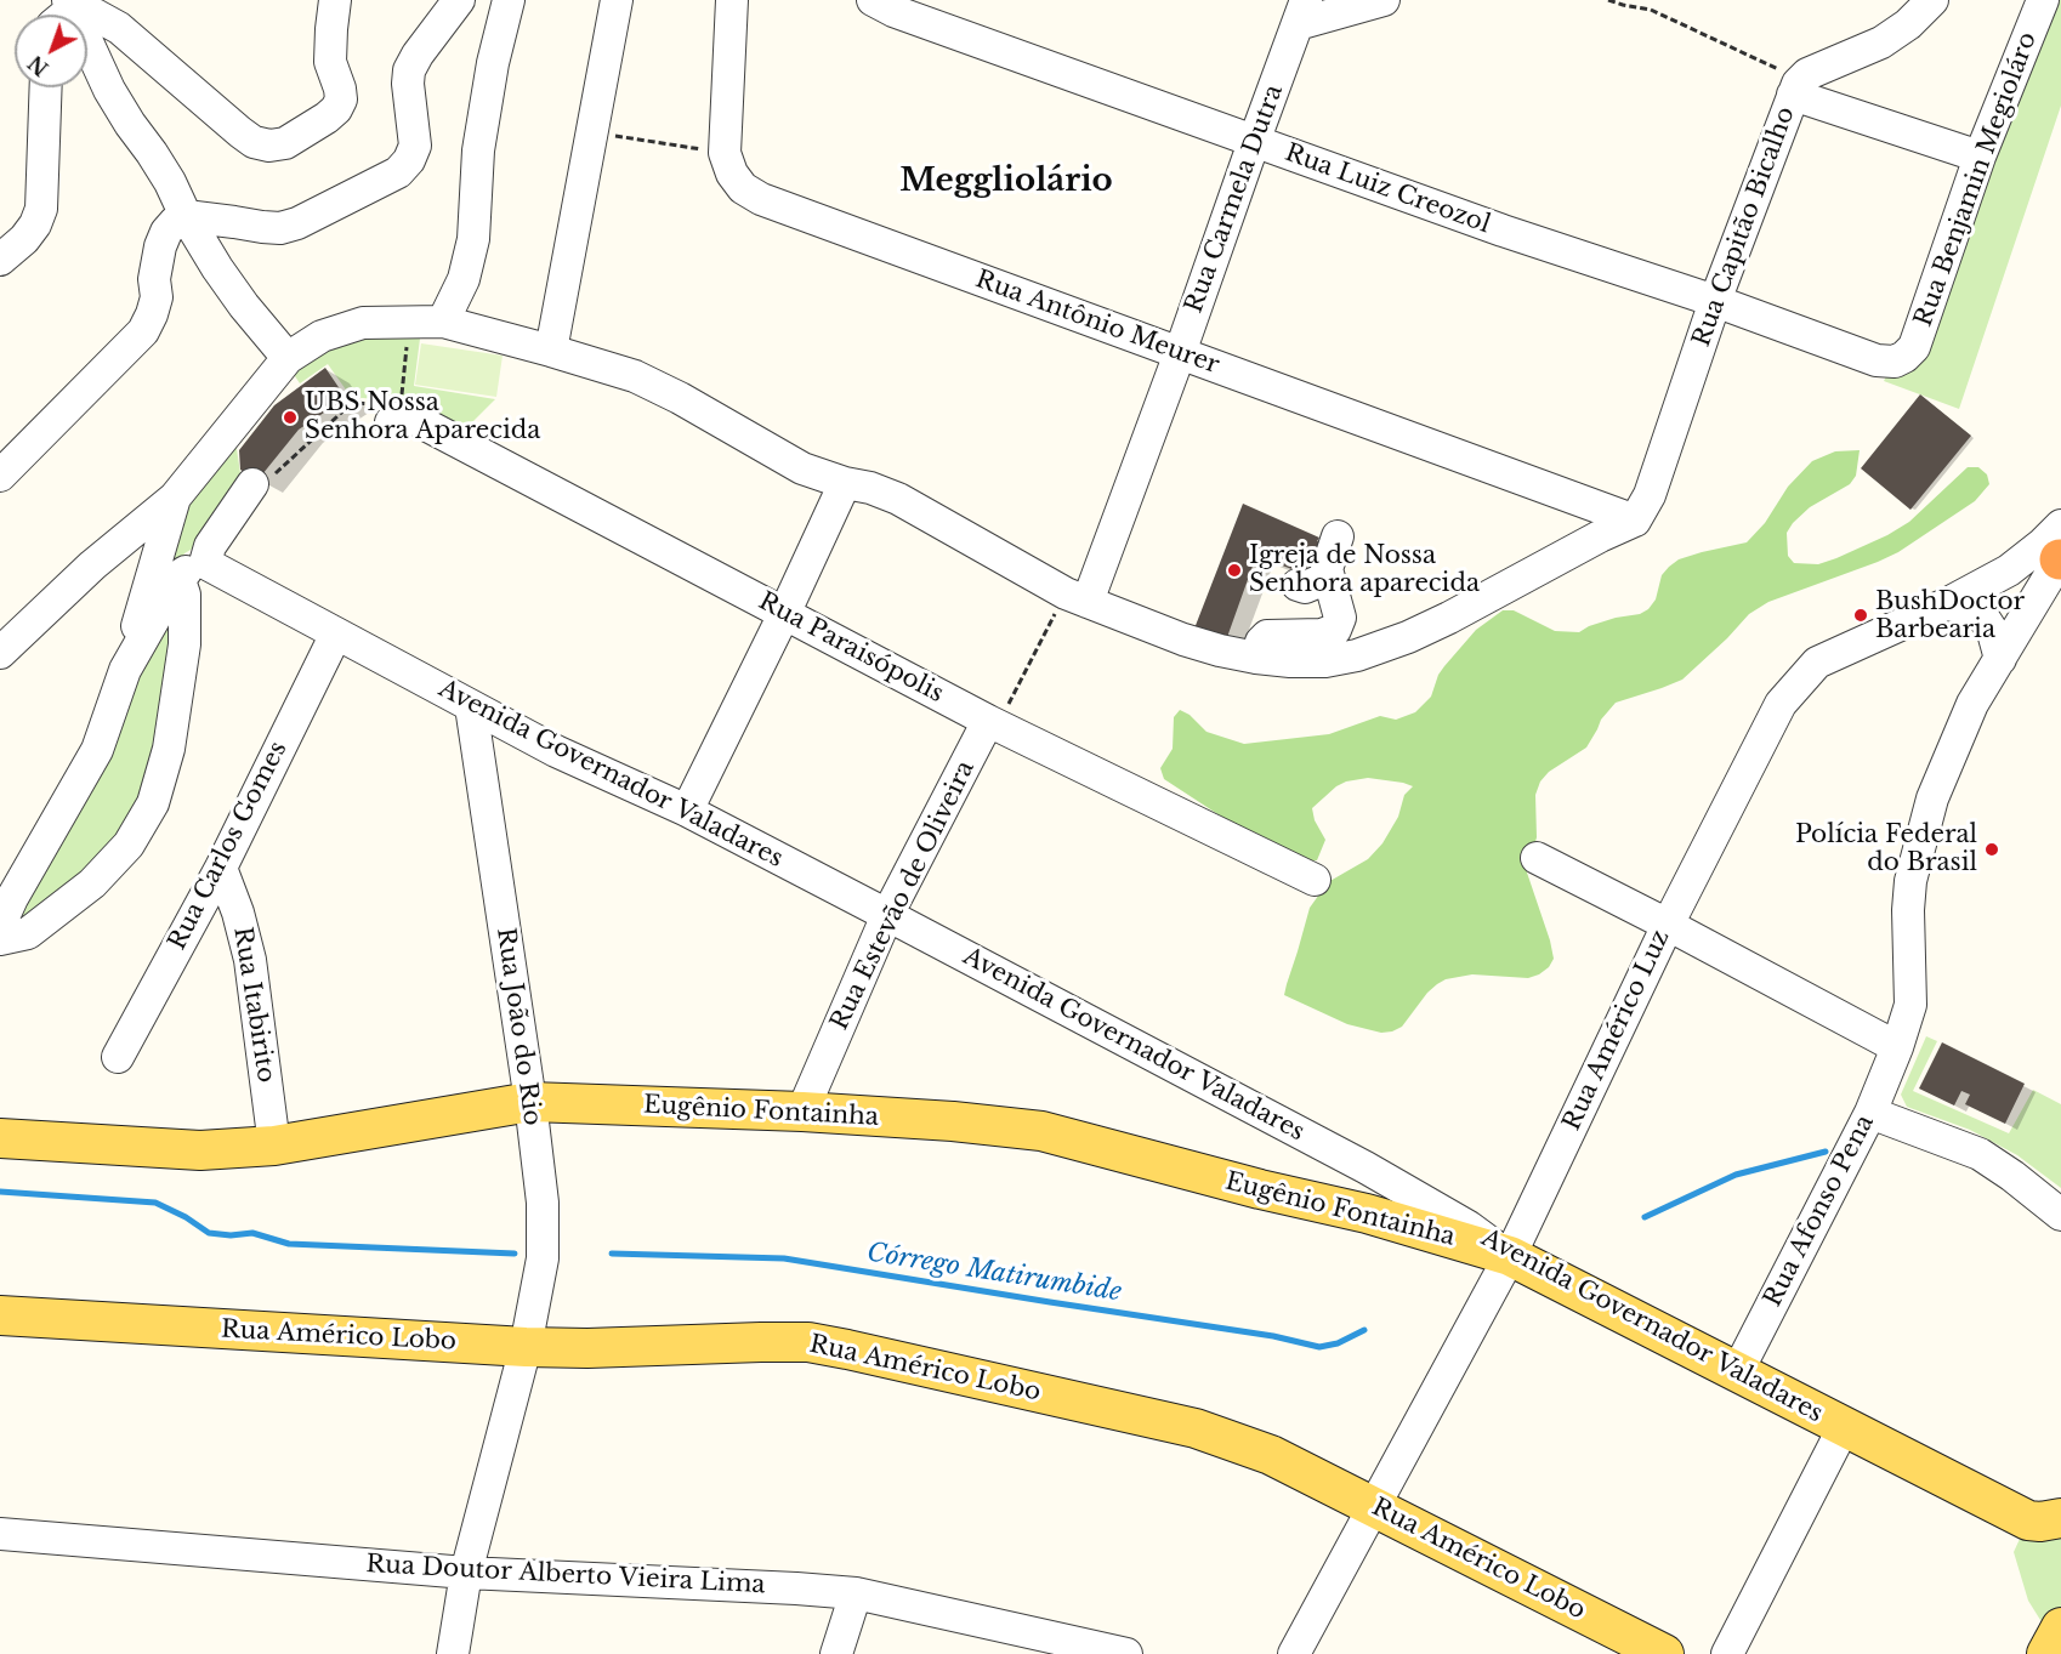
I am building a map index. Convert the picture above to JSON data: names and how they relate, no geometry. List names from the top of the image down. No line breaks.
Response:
{"streets":{"main road":["Avenida Governador Valadares","Eugênio Fontainha","Rua Américo Lobo"],"street":["Rua Benjamin Megioláro","Rua Luiz Creozol","Rua Carmela Dutra","Rua Capitão Bicalho","Rua Antônio Meurer","Rua Paraisópolis","Rua Carlos Gomes","Rua Estevão de Oliveira","Rua Itabirito","Rua João do Rio","Rua Américo Luz","Rua Afonso Pena","Rua Doutor Alberto Vieira Lima"]},"crossings":[["Rua Benjamin Megioláro","Rua Luiz Creozol"],["Rua Luiz Creozol","Rua Carmela Dutra"],["Rua Luiz Creozol","Rua Capitão Bicalho"],["Rua Carmela Dutra","Rua Antônio Meurer"],["Rua Capitão Bicalho","Rua Antônio Meurer"],["Rua Paraisópolis","Rua Estevão de Oliveira"],["Avenida Governador Valadares","Rua Carlos Gomes"],["Avenida Governador Valadares","Rua Estevão de Oliveira"],["Avenida Governador Valadares","Rua João do Rio"],["Avenida Governador Valadares","Rua Américo Luz"],["Avenida Governador Valadares","Eugênio Fontainha"],["Avenida Governador Valadares","Rua Afonso Pena"],["Rua Carlos Gomes","Rua Itabirito"],["Rua Estevão de Oliveira","Eugênio Fontainha"],["Rua Itabirito","Eugênio Fontainha"],["Rua João do Rio","Eugênio Fontainha"],["Rua João do Rio","Rua Américo Lobo"],["Rua João do Rio","Rua Doutor Alberto Vieira Lima"],["Rua Américo Luz","Eugênio Fontainha"],["Rua Américo Luz","Rua Afonso Pena"],["Rua Américo Luz","Rua Américo Lobo"]],"districts":["Meggliolário"],"water":["Córrego Matirumbide"],"places":["UBS Nossa Senhora Aparecida","Igreja de Nossa Senhora aparecida","BushDoctor Barbearia","Polícia Federal do Brasil"],"north":"bottom left"}
